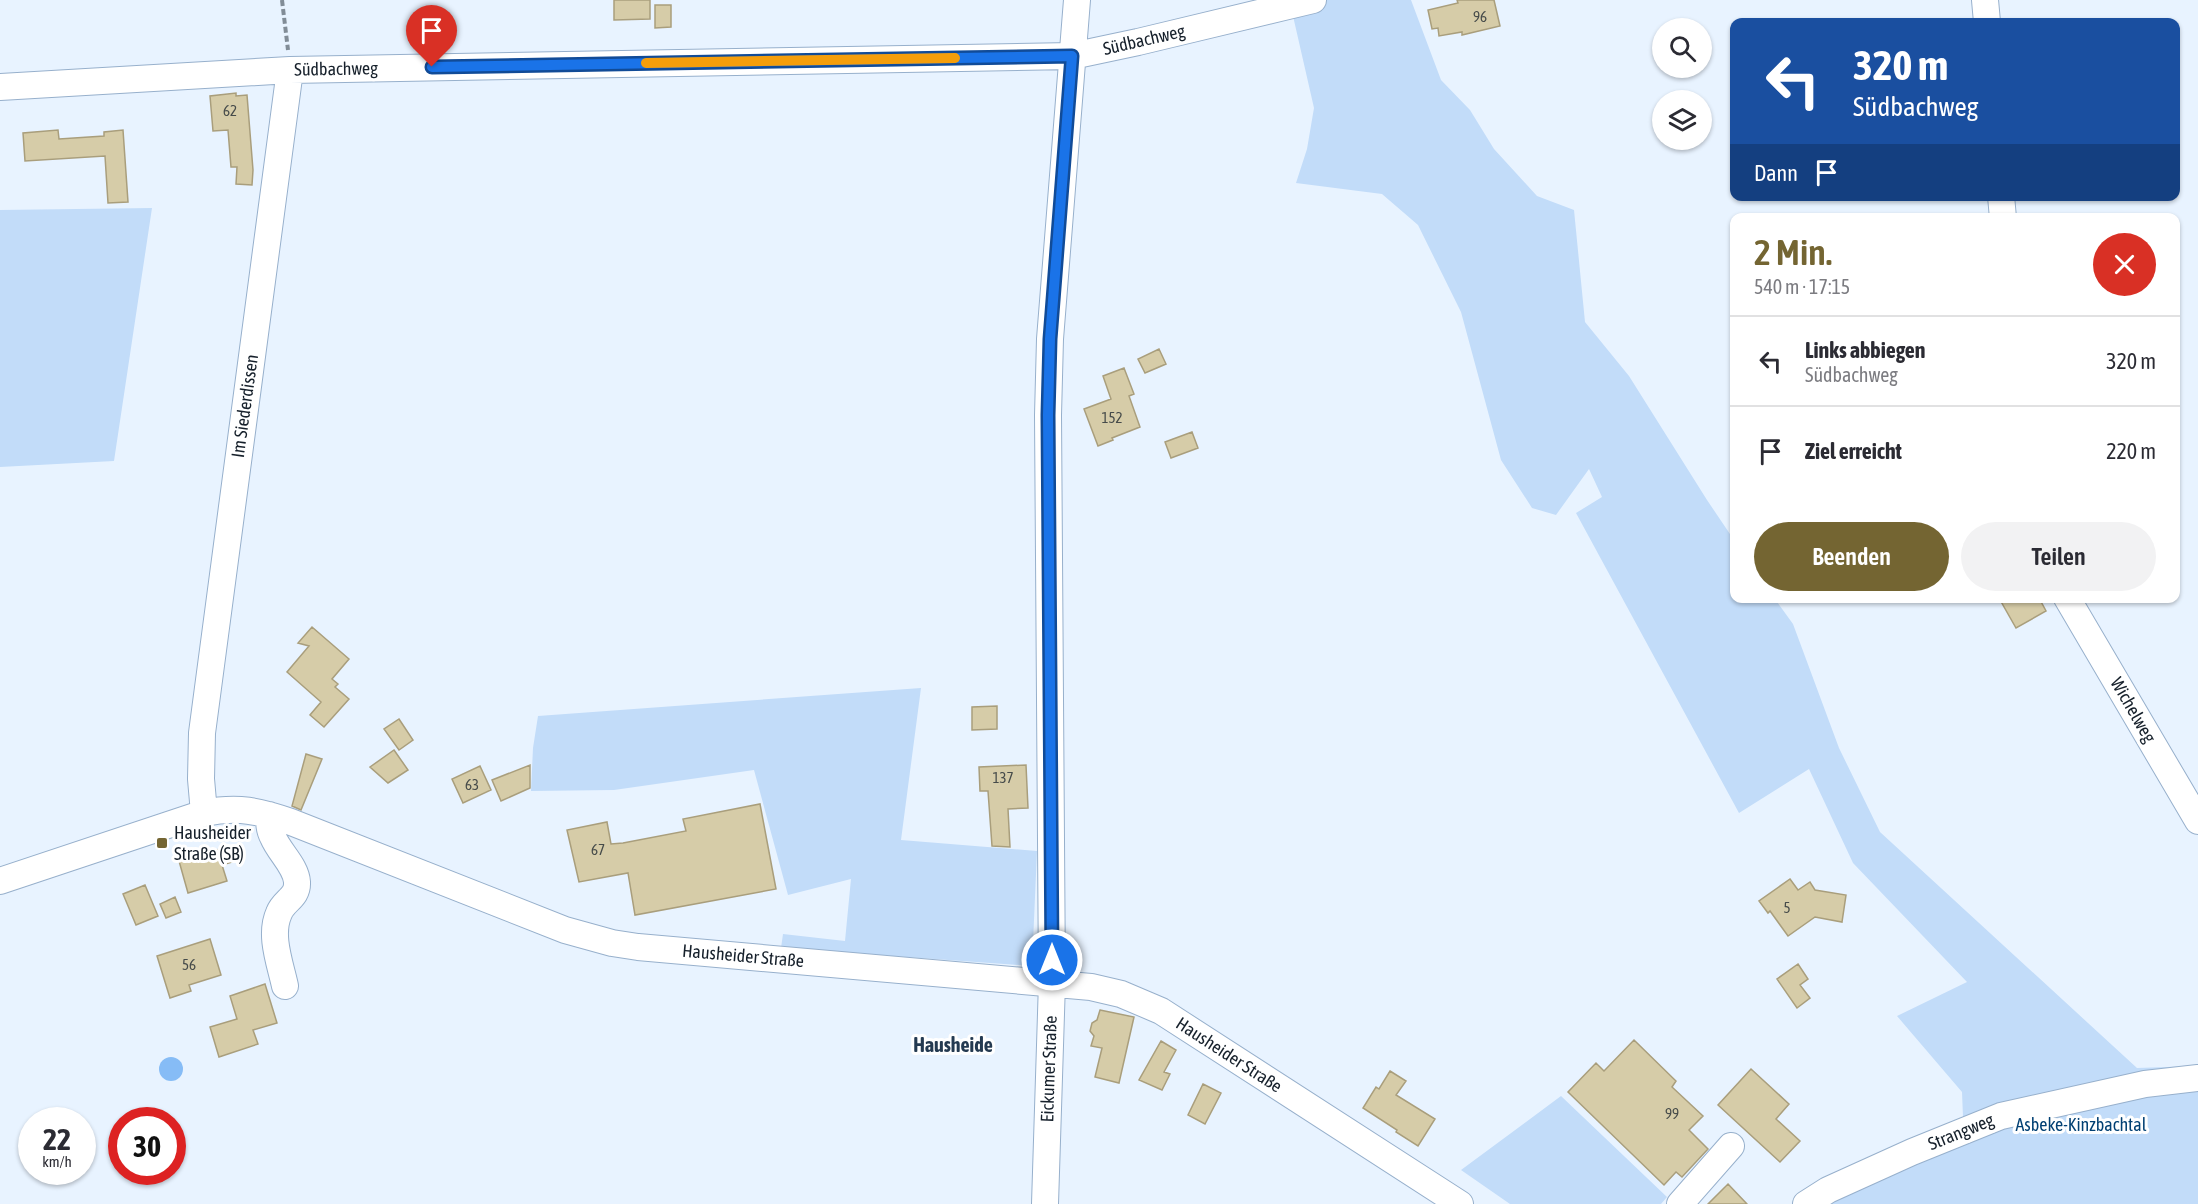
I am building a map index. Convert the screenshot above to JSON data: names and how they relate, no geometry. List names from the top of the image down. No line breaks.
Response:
{"streets":{"street":["Südbachweg","Im Siederdissen","Wichelweg","Hausheider Straße","Eickumer Straße","Strangweg"]},"crossings":[["Südbachweg","Im Siederdissen"],["Südbachweg","Eickumer Straße"],["Im Siederdissen","Hausheider Straße"],["Hausheider Straße","Eickumer Straße"]],"districts":["Hausheide"],"parks":["Asbeke-Kinzbachtal"],"places":{"transit":["Hausheider Straße (SB)"]},"house_numbers":["96","62","152","137","63","67","5","56","99"],"page":{"turn":["320 m","Südbachweg"],"then":"Dann","heading":["2 Min.","540 m · 17:15"],"list":[{"name":"Links abbiegen","note":"Südbachweg","value":"320 m"},{"name":"Ziel erreicht","value":"220 m"}],"buttons":["Beenden","Teilen"],"speed":"22 km/h","limit":"30"}}
